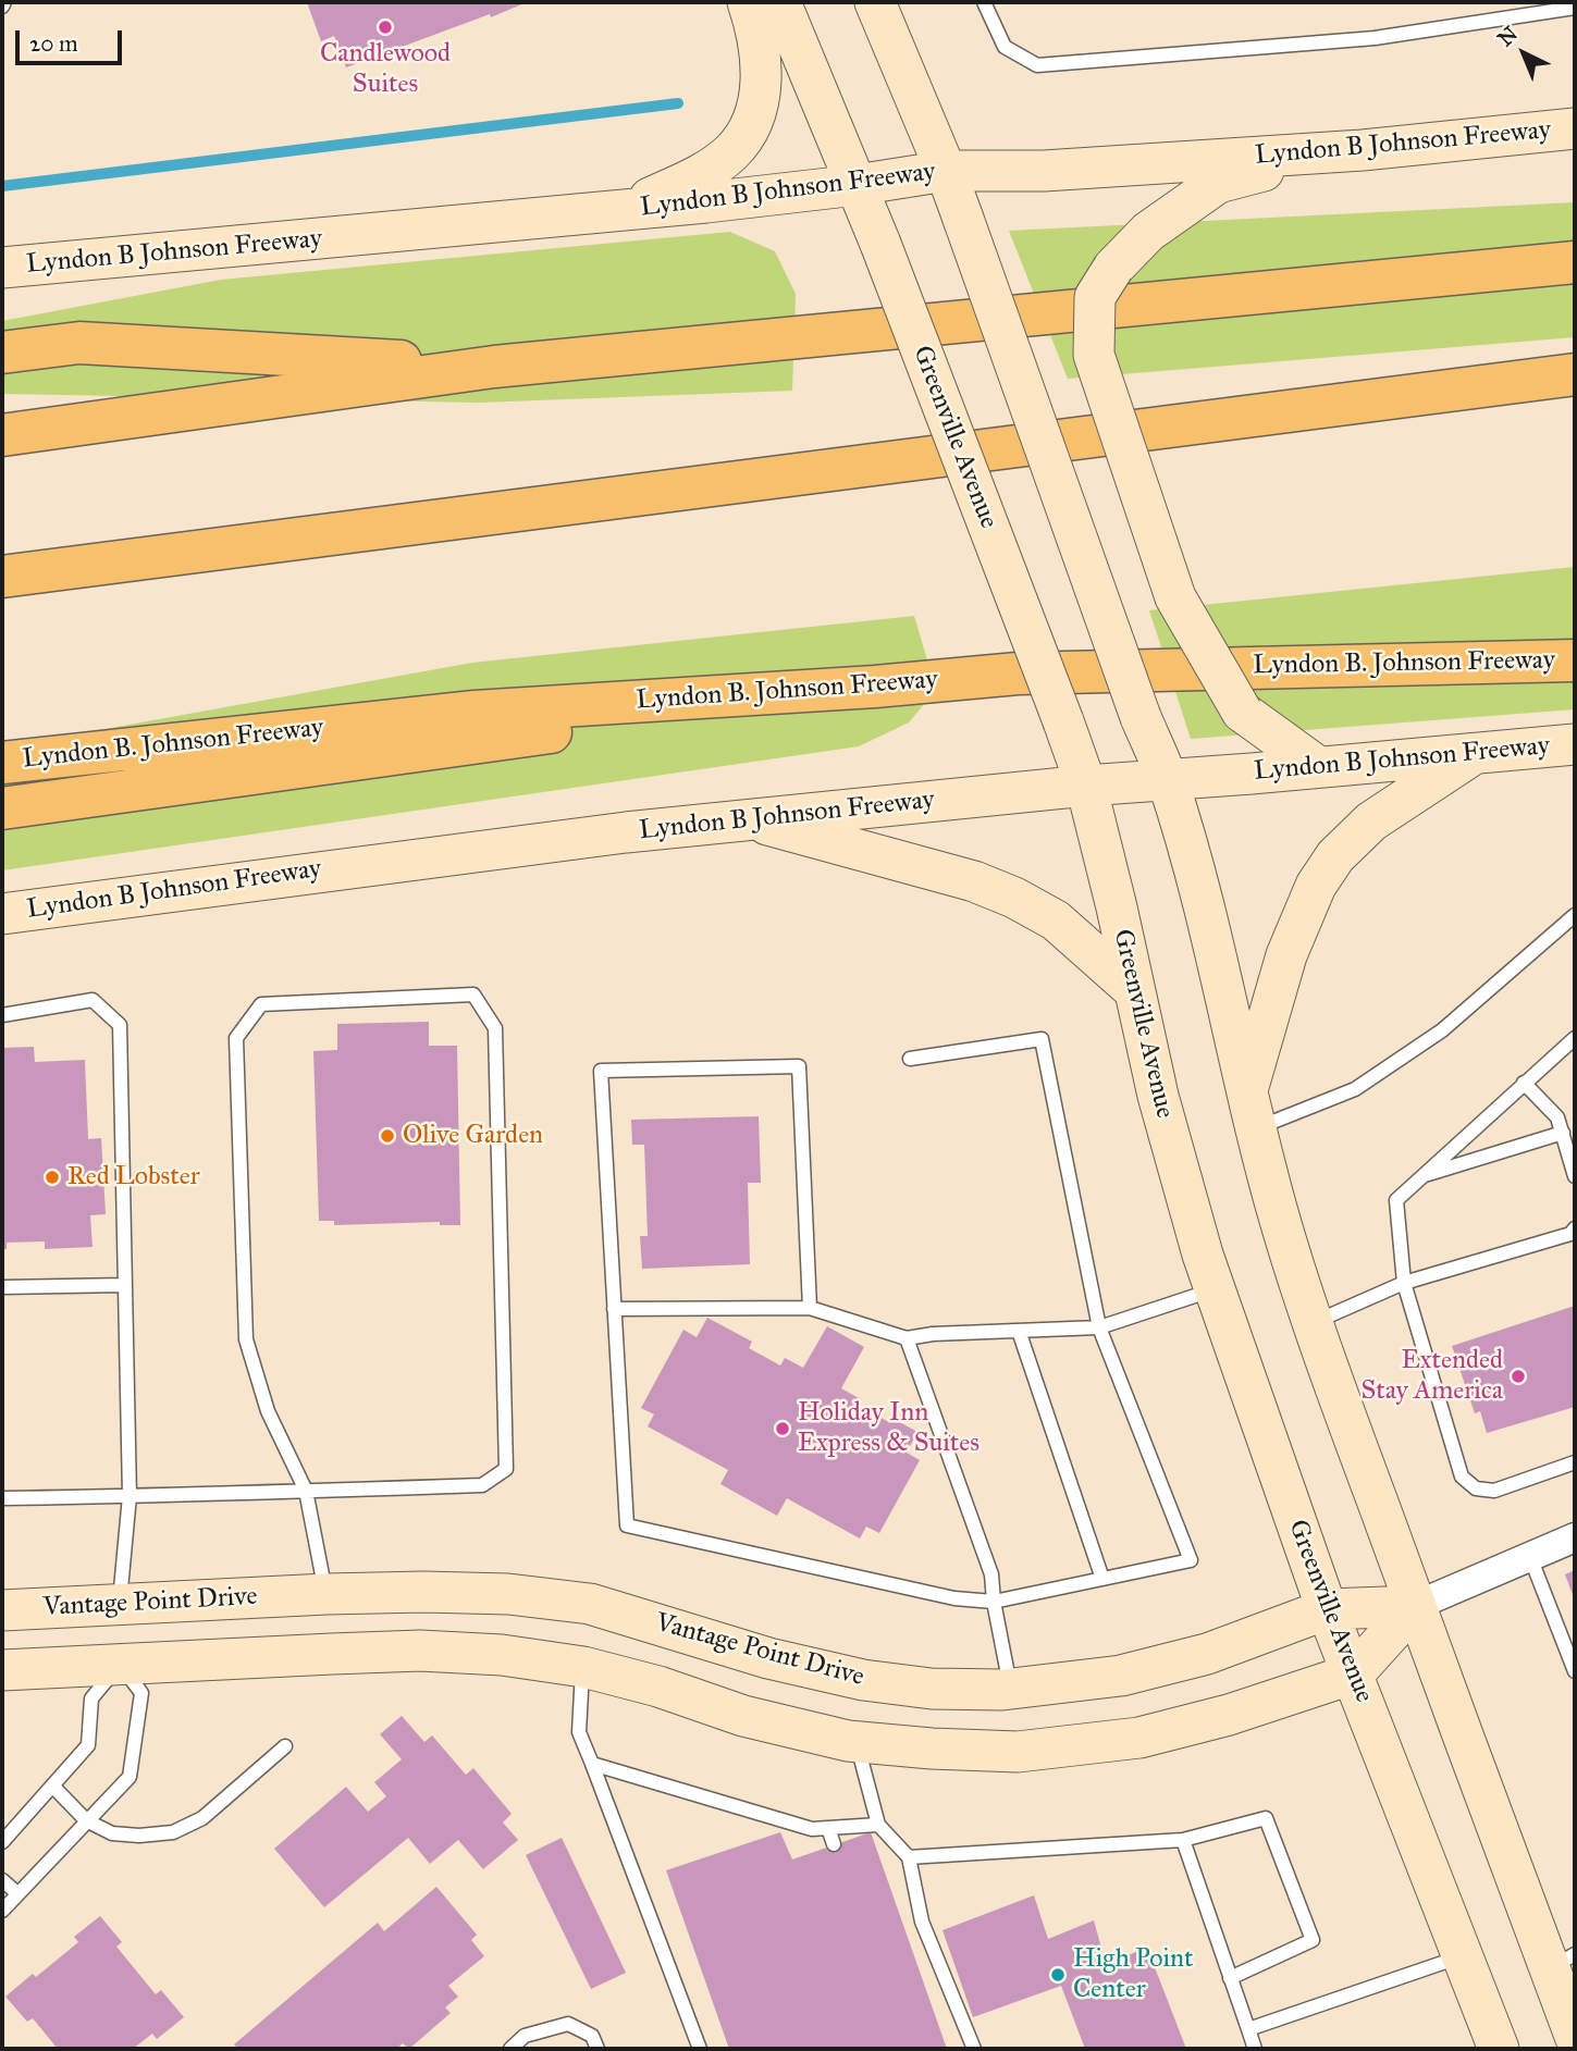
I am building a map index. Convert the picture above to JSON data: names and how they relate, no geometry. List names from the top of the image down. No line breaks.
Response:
{"streets":{"highway":["Lyndon B. Johnson Freeway"],"main road":["Lyndon B Johnson Freeway","Greenville Avenue","Vantage Point Drive"]},"crossings":[["Lyndon B Johnson Freeway","Greenville Avenue"],["Greenville Avenue","Vantage Point Drive"]],"places":["Candlewood Suites","Olive Garden","Red Lobster","Extended Stay America","Holiday Inn Express & Suites","High Point Center"],"scale_bar":"20 m","north":"top left"}
